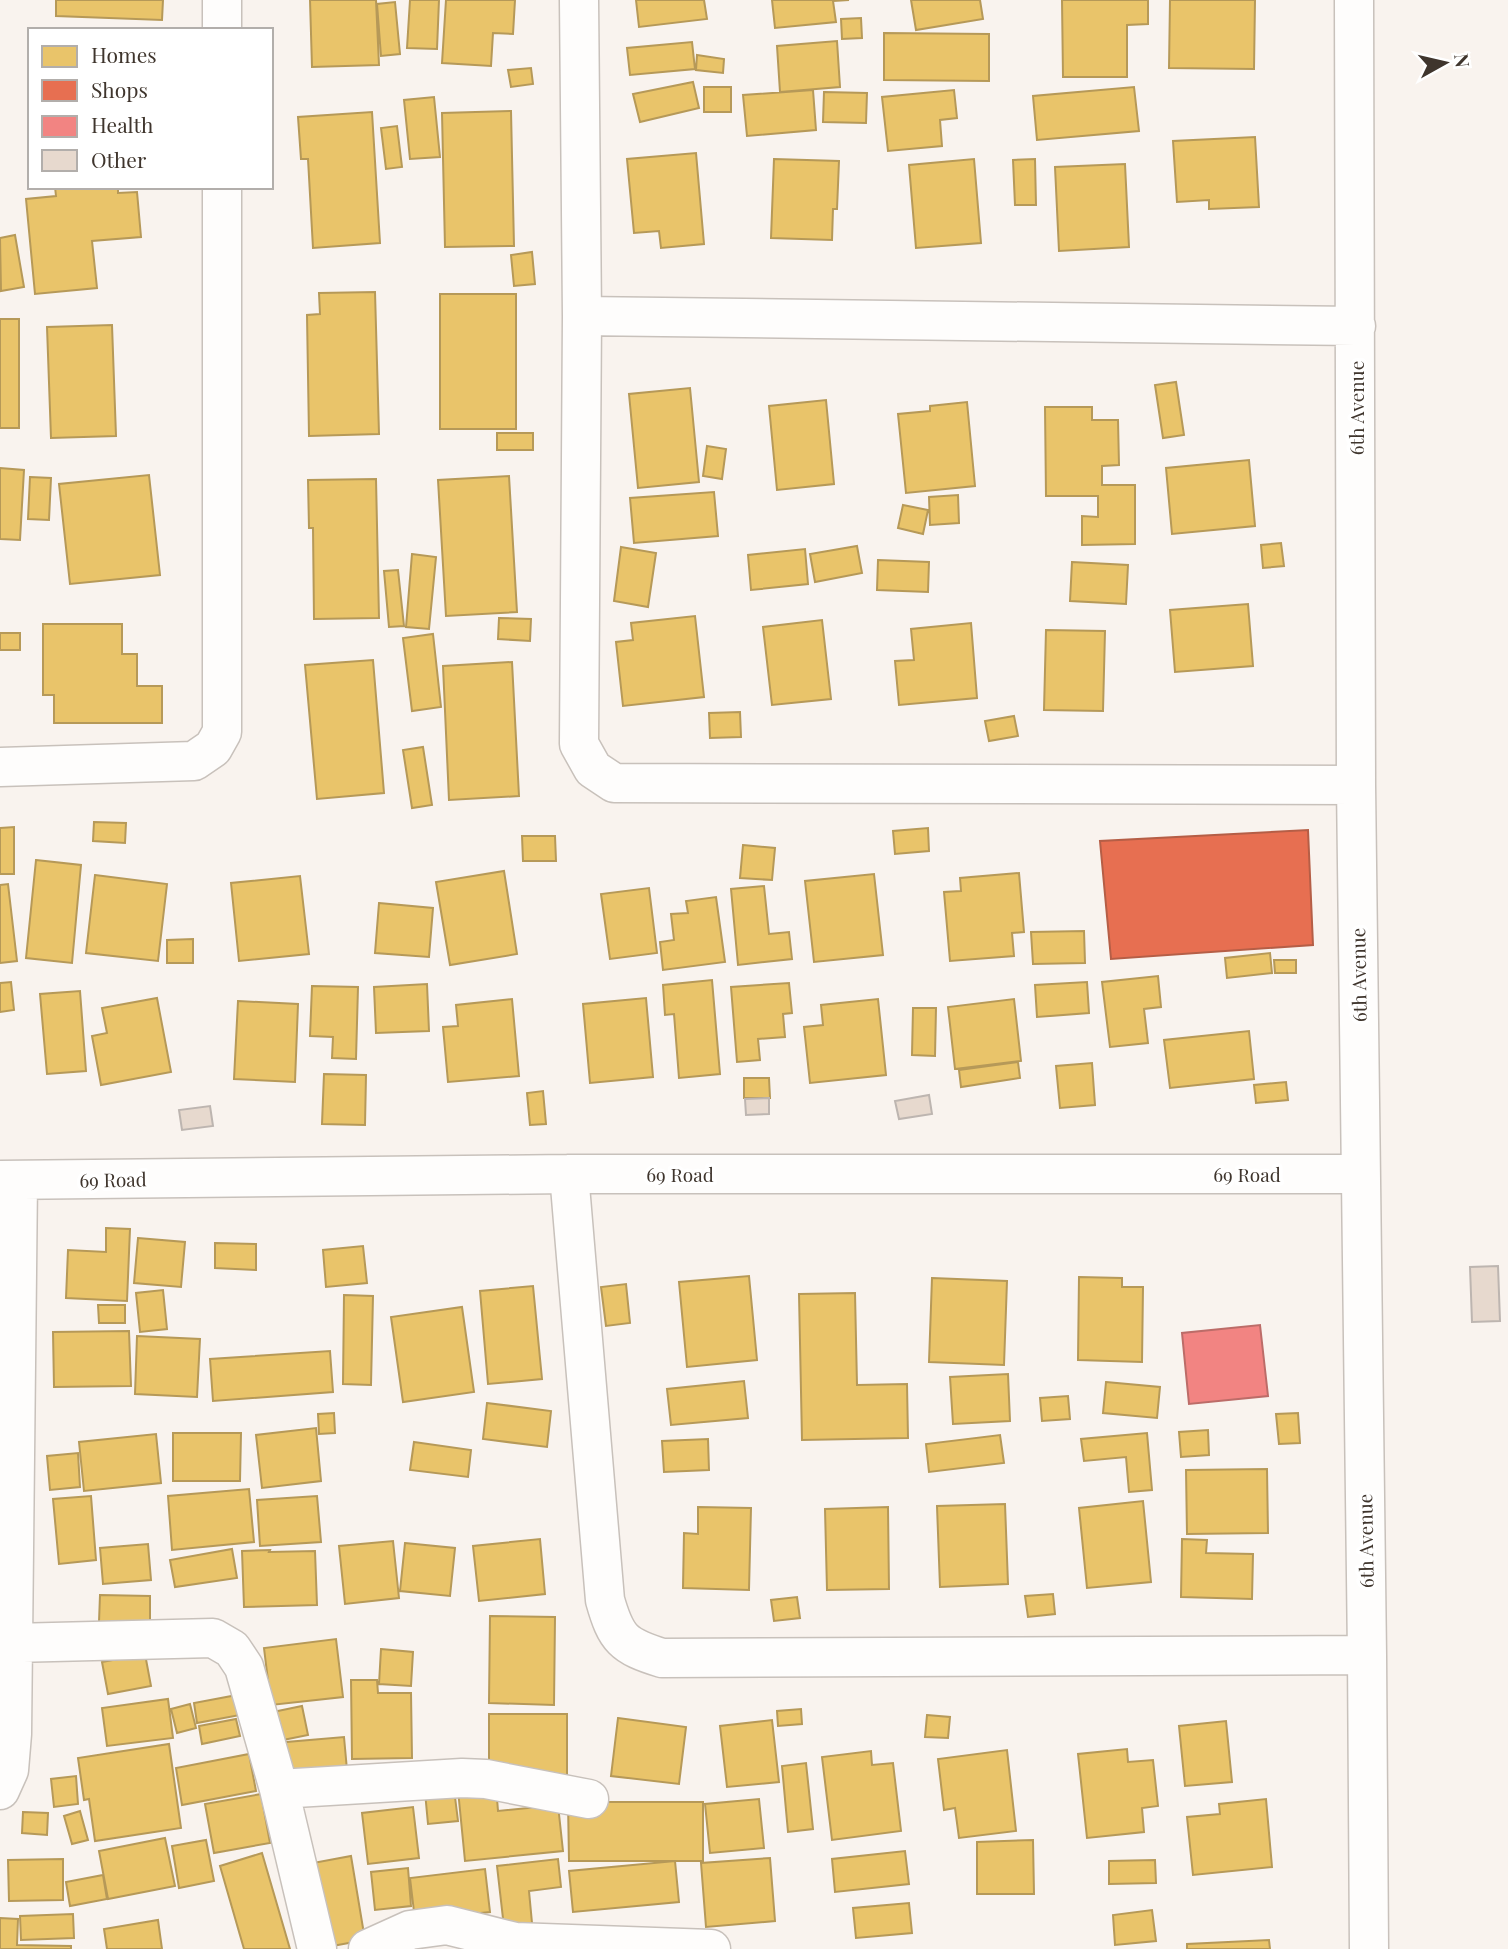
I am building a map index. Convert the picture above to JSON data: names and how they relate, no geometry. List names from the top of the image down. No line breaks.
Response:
{"streets":{"street":["6th Avenue","69 Road"]},"crossings":[["6th Avenue","69 Road"]],"legend":["Homes","Shops","Health","Other"],"north":"right"}
